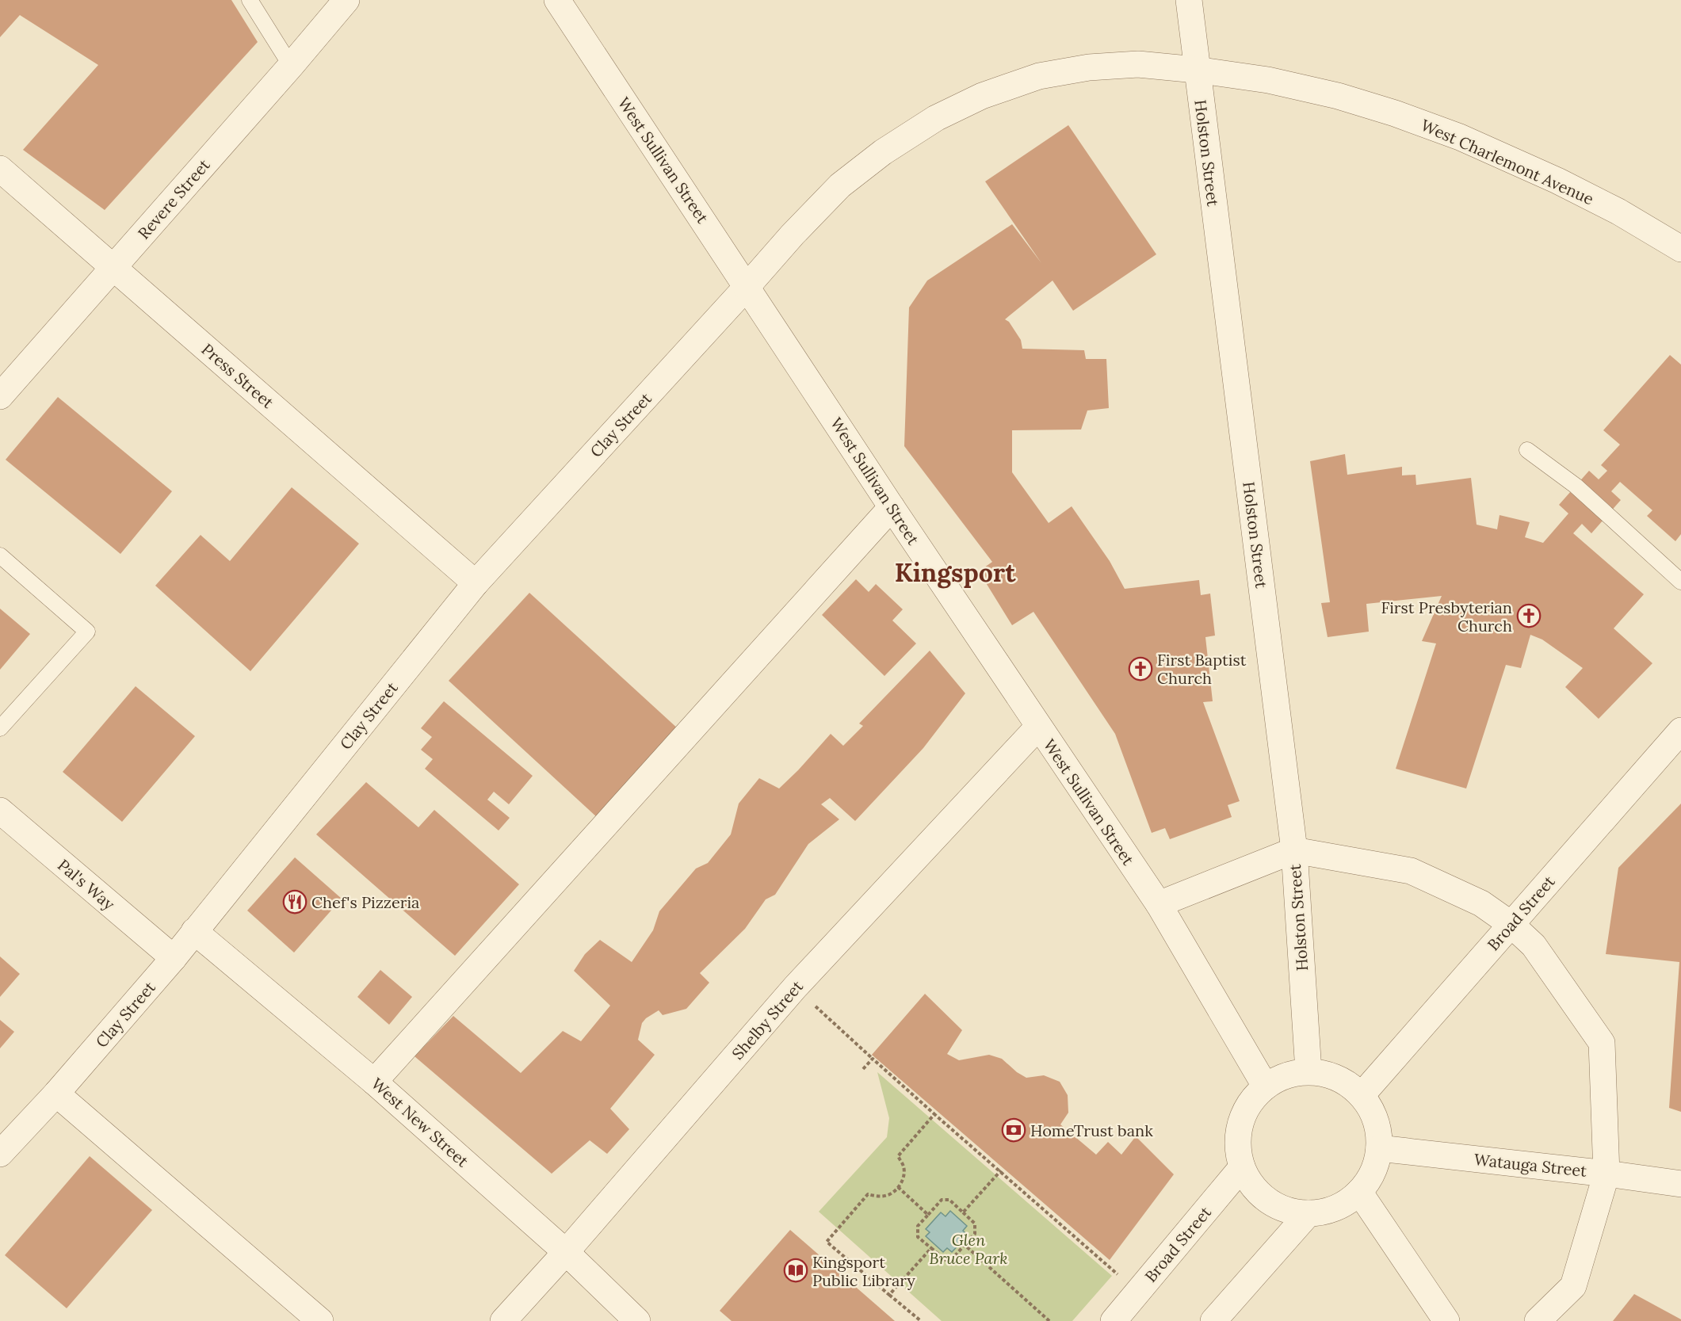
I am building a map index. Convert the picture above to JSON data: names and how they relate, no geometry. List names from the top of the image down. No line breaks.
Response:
{"streets":{"street":["Holston Street","West Sullivan Street","West Charlemont Avenue","Revere Street","Press Street","Clay Street","Pal's Way","Broad Street","Shelby Street","West New Street","Watauga Street"]},"crossings":[["Holston Street","West Sullivan Street"],["Holston Street","West Charlemont Avenue"],["Holston Street","Broad Street"],["Holston Street","Watauga Street"],["West Sullivan Street","West Charlemont Avenue"],["West Sullivan Street","Clay Street"],["West Sullivan Street","Broad Street"],["West Sullivan Street","Shelby Street"],["West Sullivan Street","Watauga Street"],["West Charlemont Avenue","Clay Street"],["Revere Street","Press Street"],["Press Street","Clay Street"],["Clay Street","Pal's Way"],["Clay Street","West New Street"],["Broad Street","Watauga Street"],["Shelby Street","West New Street"]],"districts":["Kingsport"],"parks":["Glen Bruce Park"],"places":{"church":["First Presbyterian Church","First Baptist Church"],"restaurant":["Chef's Pizzeria"],"bank":["HomeTrust bank"],"library":["Kingsport Public Library"]}}
